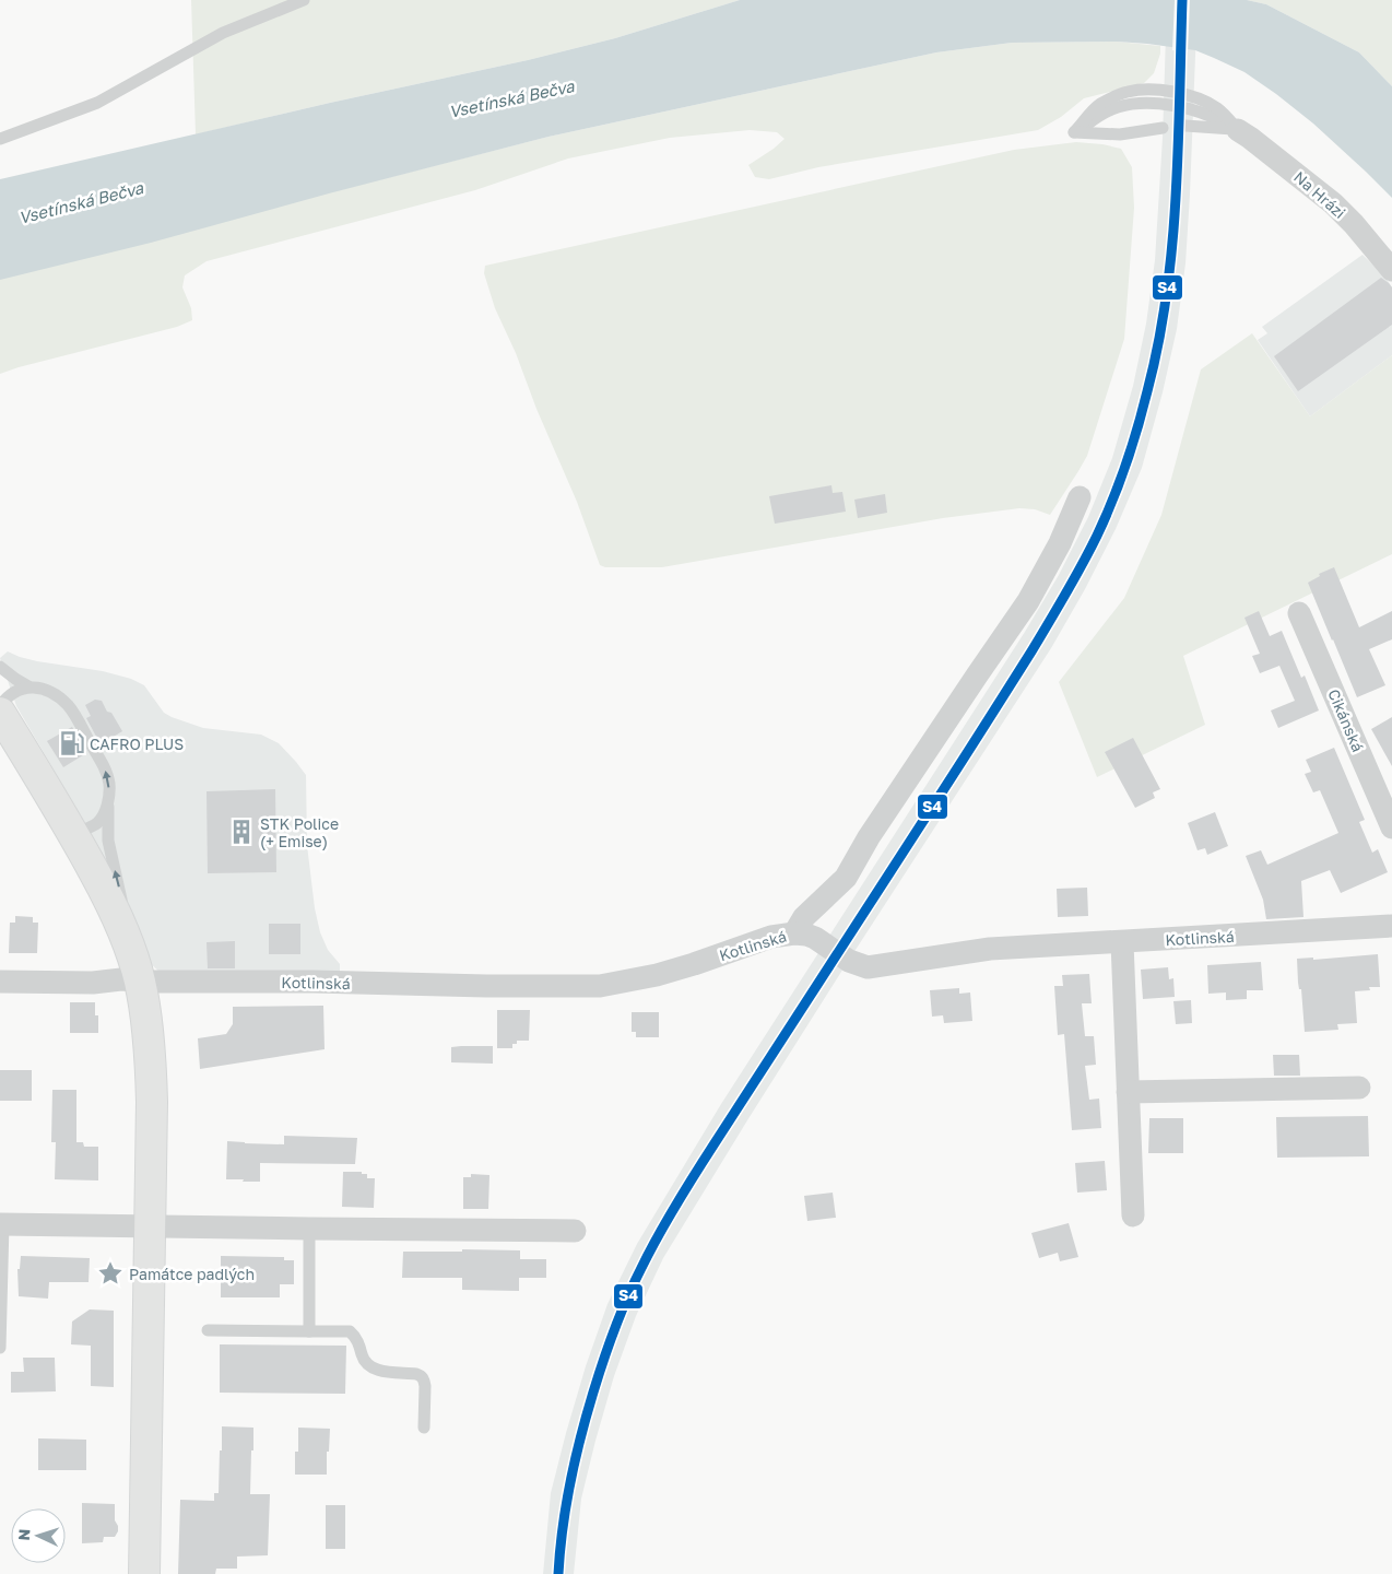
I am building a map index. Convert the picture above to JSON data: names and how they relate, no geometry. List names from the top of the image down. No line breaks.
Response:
{"streets":{"street":["Na Hrázi","Cikánská","Kotlinská"]},"water":["Vsetínská Bečva"],"places":{"fuel station":["CAFRO PLUS"],"building":["STK Police (+ Emise)"],"place":["Památce padlých"]},"lines":["transit line S4"],"north":"left"}
